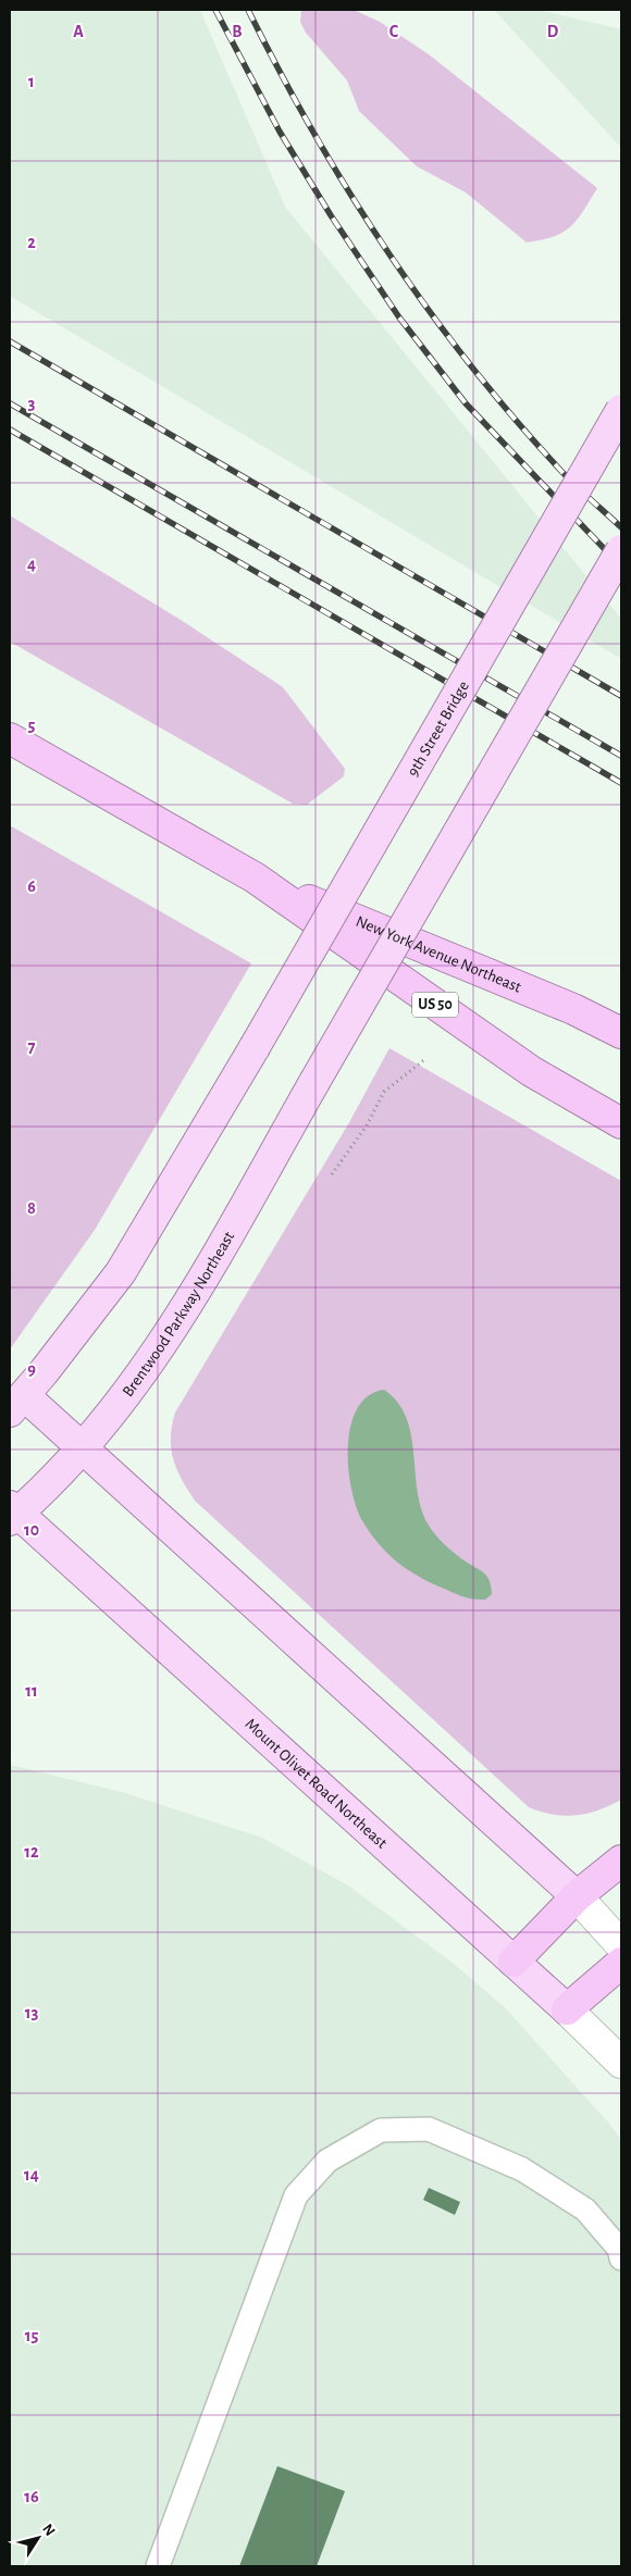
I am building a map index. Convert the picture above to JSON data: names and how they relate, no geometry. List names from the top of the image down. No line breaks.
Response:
{"streets":{"highway":["New York Avenue Northeast","US 50"],"main road":["9th Street Bridge","Brentwood Parkway Northeast","Mount Olivet Road Northeast"]},"crossings":[["Brentwood Parkway Northeast","Mount Olivet Road Northeast"]],"north":"top right","grid":{"columns":["A","B","C","D"],"rows":["1","2","3","4","5","6","7","8","9","10","11","12","13","14","15","16"]}}
